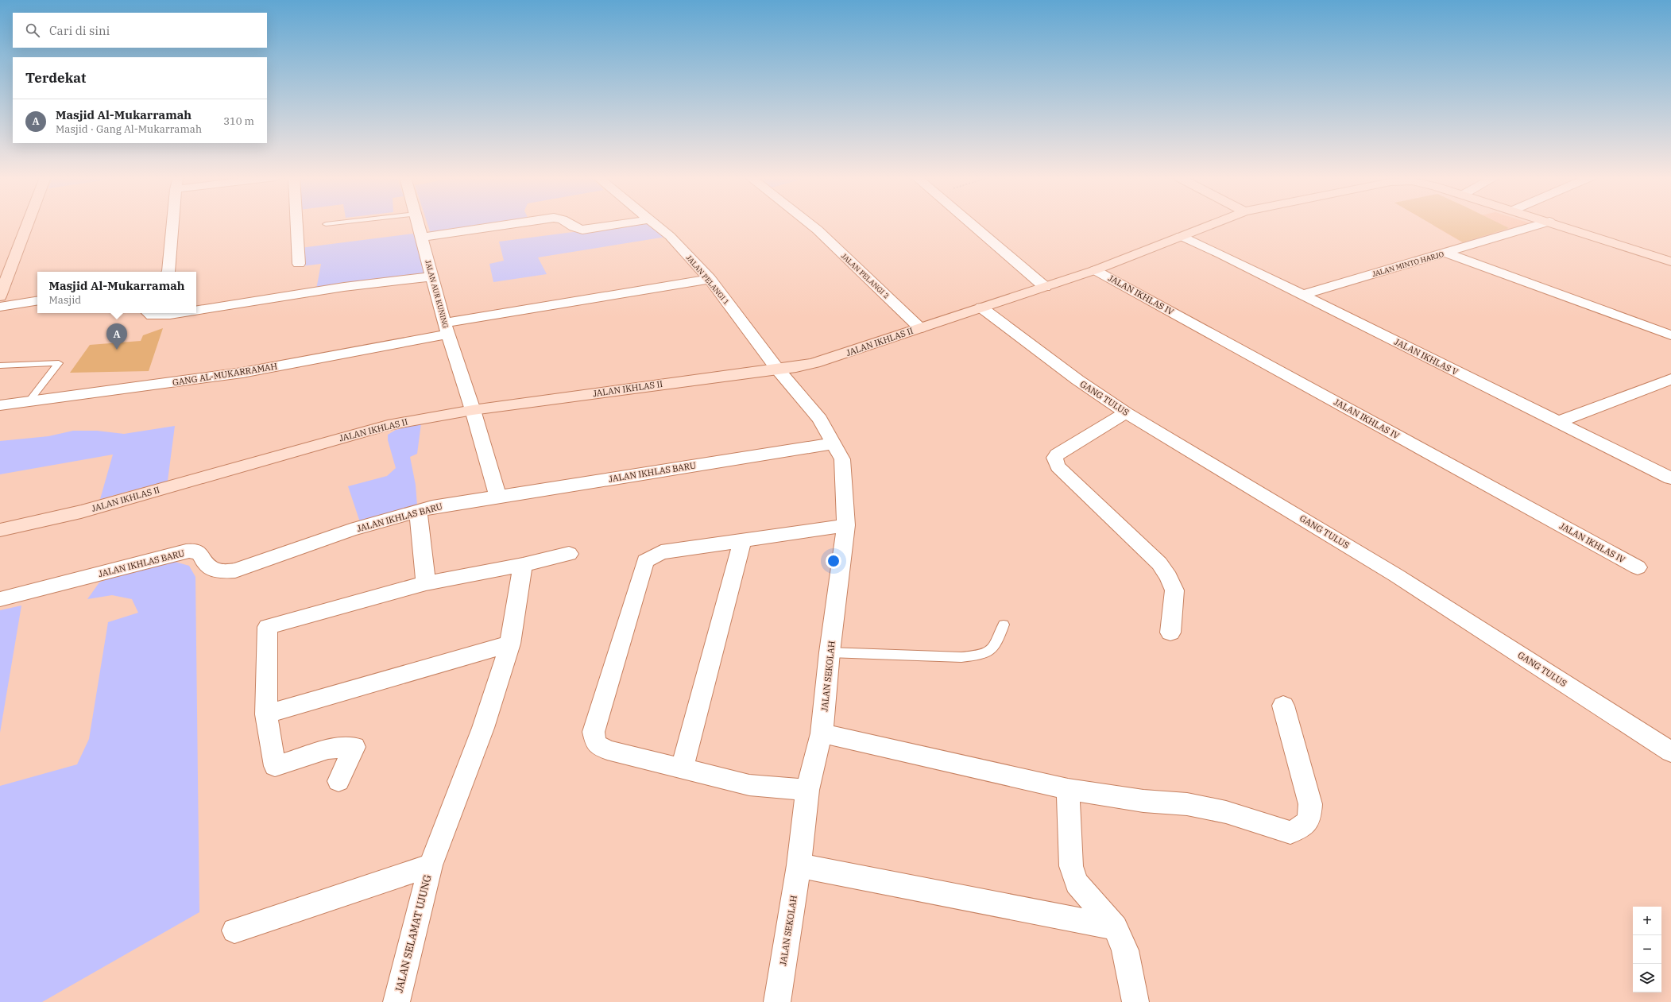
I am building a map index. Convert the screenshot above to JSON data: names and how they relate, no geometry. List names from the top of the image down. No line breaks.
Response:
{"streets":{"street":["JALAN MINTO HARJO","JALAN PELANGI 2","JALAN PELANGI 1","JALAN AUR KUNING","JALAN IKHLAS IV","JALAN IKHLAS II","JALAN IKHLAS V","GANG AL-MUKARRAMAH","GANG TULUS","JALAN IKHLAS BARU","JALAN SEKOLAH","JALAN SELAMAT UJUNG"]},"crossings":[["JALAN MINTO HARJO","JALAN IKHLAS V"],["JALAN PELANGI 2","JALAN IKHLAS II"],["JALAN PELANGI 1","JALAN IKHLAS II"],["JALAN PELANGI 1","GANG AL-MUKARRAMAH"],["JALAN PELANGI 1","JALAN SEKOLAH"],["JALAN AUR KUNING","JALAN IKHLAS II"],["JALAN AUR KUNING","GANG AL-MUKARRAMAH"],["JALAN AUR KUNING","JALAN IKHLAS BARU"],["JALAN IKHLAS IV","JALAN IKHLAS II"],["JALAN IKHLAS II","JALAN IKHLAS V"],["JALAN IKHLAS II","GANG TULUS"],["JALAN IKHLAS II","JALAN SEKOLAH"],["JALAN IKHLAS BARU","JALAN SEKOLAH"]],"page":{"search":"Cari di sini","heading":"Terdekat","list":[{"mark":"A","name":"Masjid Al-Mukarramah","note":"Masjid · Gang Al-Mukarramah","value":"310 m"}],"popup":["Masjid Al-Mukarramah","Masjid"],"pins":"A","map_buttons":["+","−"]}}
